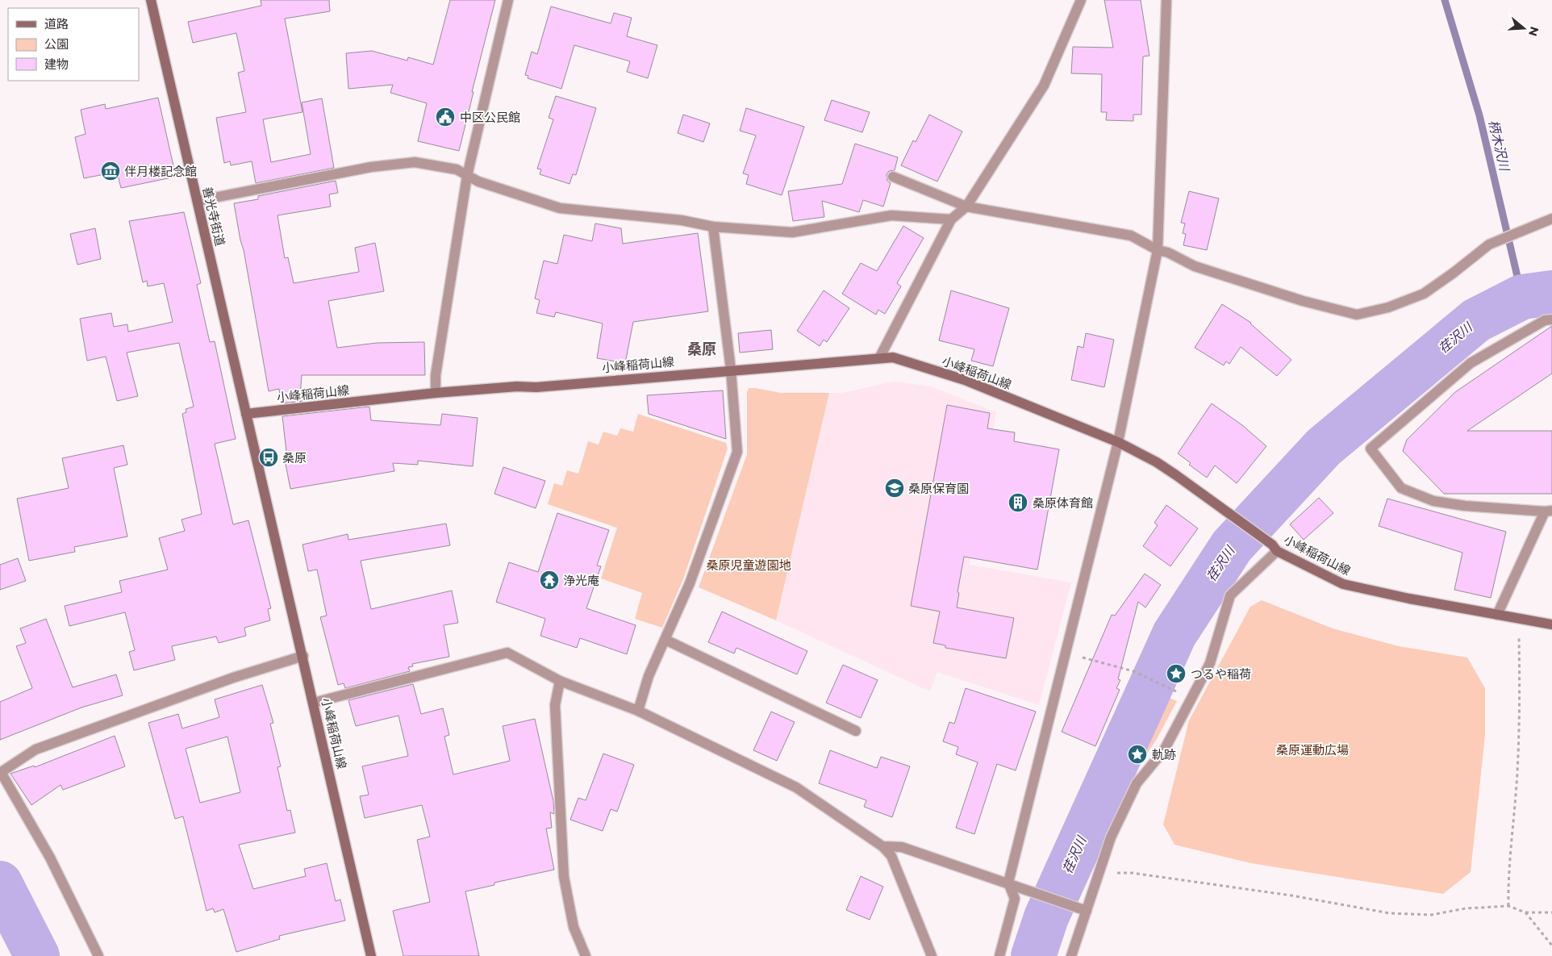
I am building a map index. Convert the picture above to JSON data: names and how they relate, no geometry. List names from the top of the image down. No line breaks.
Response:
{"streets":{"main road":["善光寺街道","小峰稲荷山線"]},"crossings":[["善光寺街道","小峰稲荷山線"]],"districts":["桑原"],"water":["柄木沢川","荏沢川"],"parks":["桑原児童遊園地","桑原運動広場"],"places":{"public building":["中区公民館"],"museum":["伴月楼記念館"],"bus stop":["桑原"],"school or university":["桑原保育園"],"building":["桑原体育館"],"temple":["浄光庵"],"place":["つるや稲荷","軌跡"]},"legend":["道路","公園","建物"],"north":"right"}
